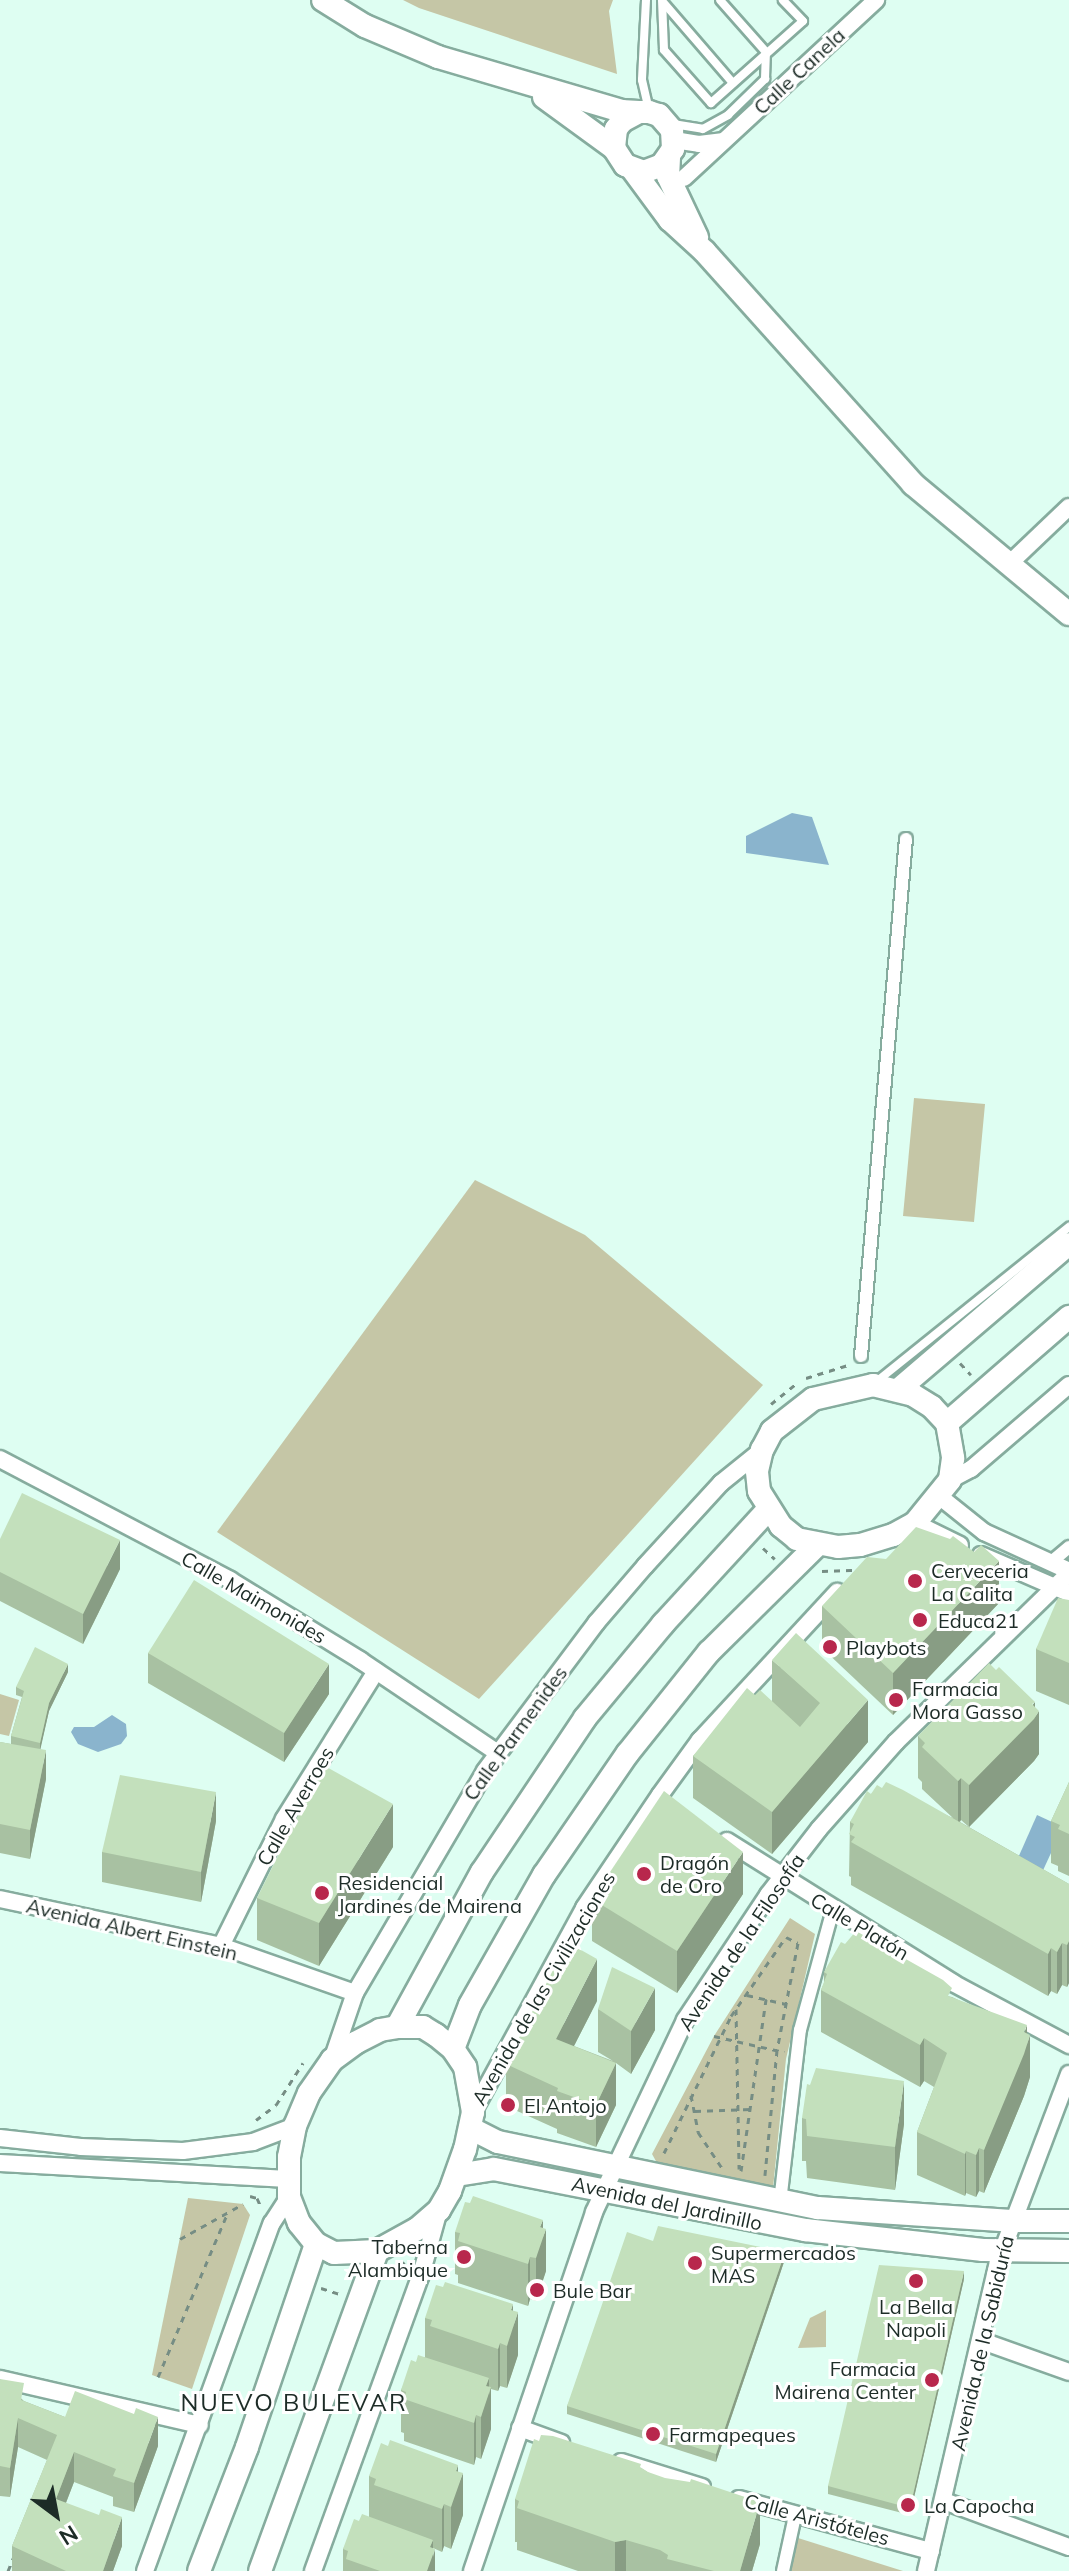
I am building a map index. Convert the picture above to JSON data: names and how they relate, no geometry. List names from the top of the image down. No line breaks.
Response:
{"streets":{"street":["Calle Canela","Calle Maimonides","Calle Parmenides","Calle Averroes","Calle Platón","Avenida Albert Einstein","Avenida de la Filosofía","Avenida de las Civilizaciones","Avenida del Jardinillo","Avenida de la Sabiduría","Calle Aristóteles"]},"crossings":[["Calle Maimonides","Calle Parmenides"],["Calle Maimonides","Calle Averroes"],["Calle Parmenides","Avenida Albert Einstein"],["Calle Parmenides","Avenida de las Civilizaciones"],["Calle Parmenides","Avenida del Jardinillo"],["Calle Averroes","Avenida Albert Einstein"],["Calle Platón","Avenida de la Filosofía"],["Avenida de la Filosofía","Avenida del Jardinillo"],["Avenida de las Civilizaciones","Avenida del Jardinillo"],["Avenida del Jardinillo","Avenida de la Sabiduría"],["Avenida de la Sabiduría","Calle Aristóteles"]],"districts":["NUEVO BULEVAR"],"places":["Cerveceria La Calita","Educa21","Playbots","Farmacia Mora Gasso","Dragón de Oro","Residencial Jardines de Mairena","El Antojo","Taberna Alambique","Supermercados MAS","La Bella Napoli","Bule Bar","Farmacia Mairena Center","Farmapeques","La Capocha"],"north":"bottom right"}
